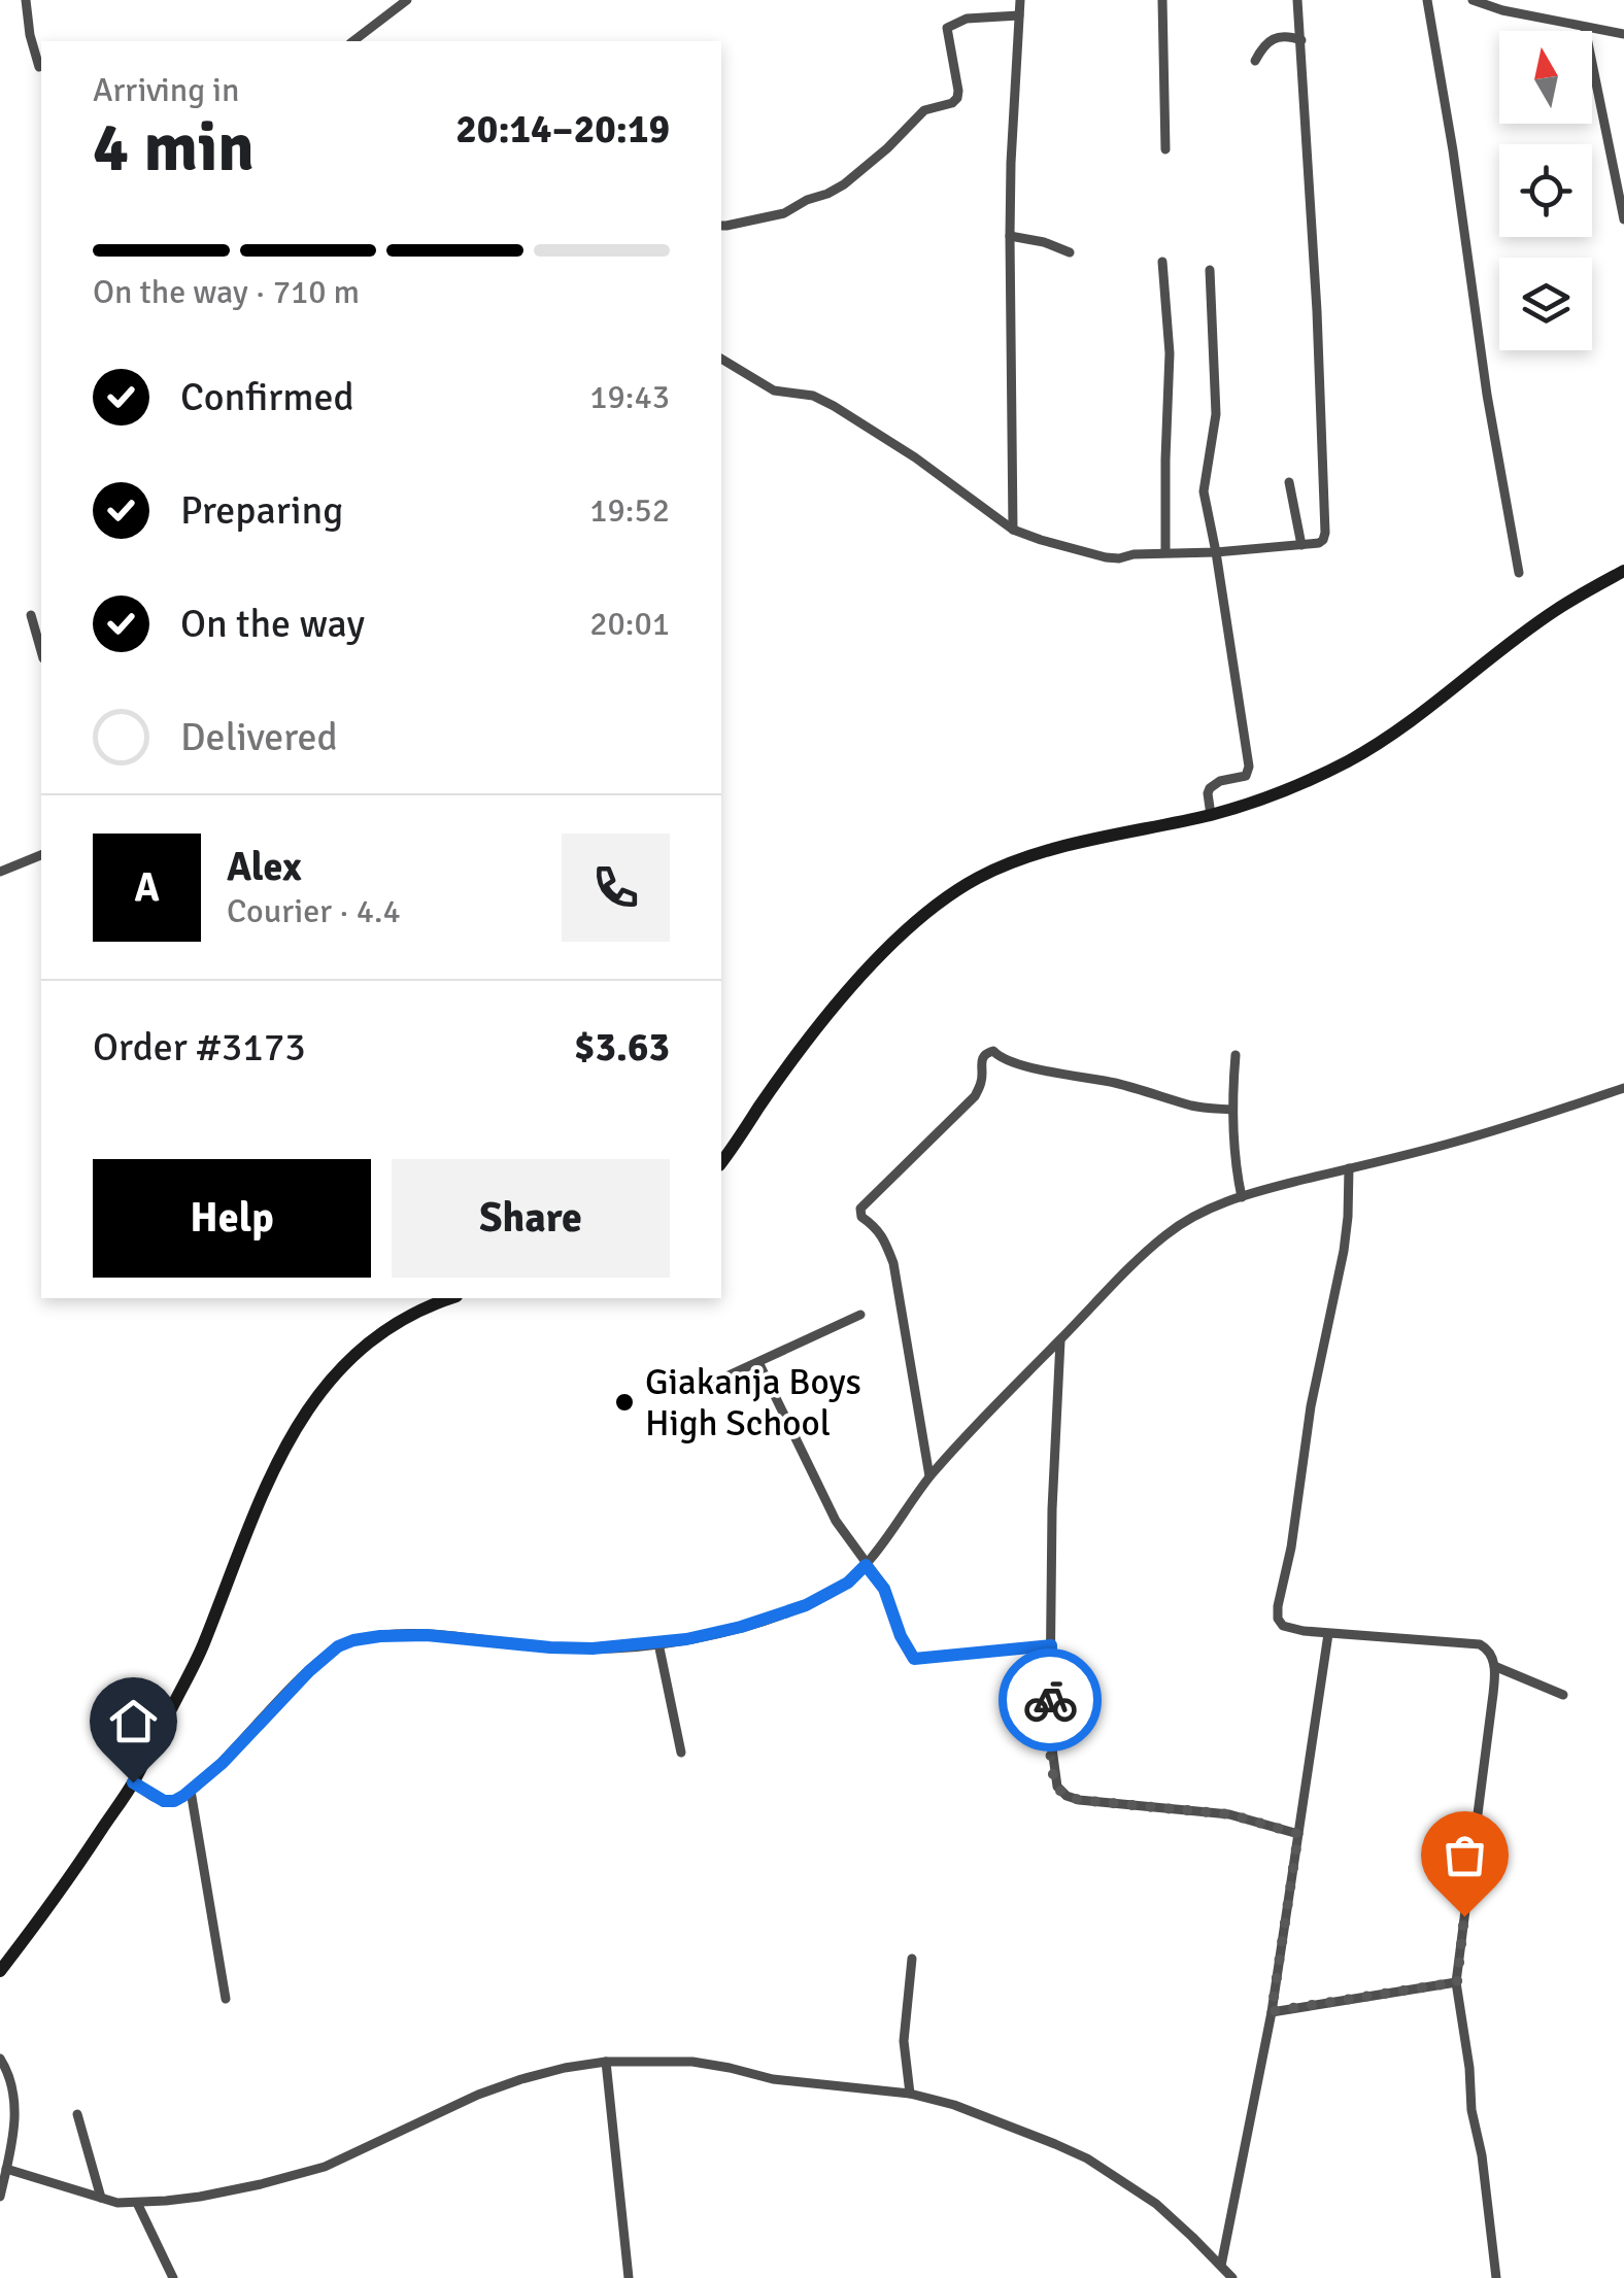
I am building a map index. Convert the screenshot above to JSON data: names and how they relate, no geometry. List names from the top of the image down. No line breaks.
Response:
{"places":["Giakanja Boys High School"],"north":"top","page":{"heading":["4 min","Arriving in","20:14–20:19"],"panel":["Alex","Courier · 4.4","Order #3173","$3.63"],"bar":"On the way · 710 m","list":[["Confirmed","19:43"],["Preparing","19:52"],["On the way","20:01"],"Delivered"],"round":"A","buttons":["Help","Share"]}}
